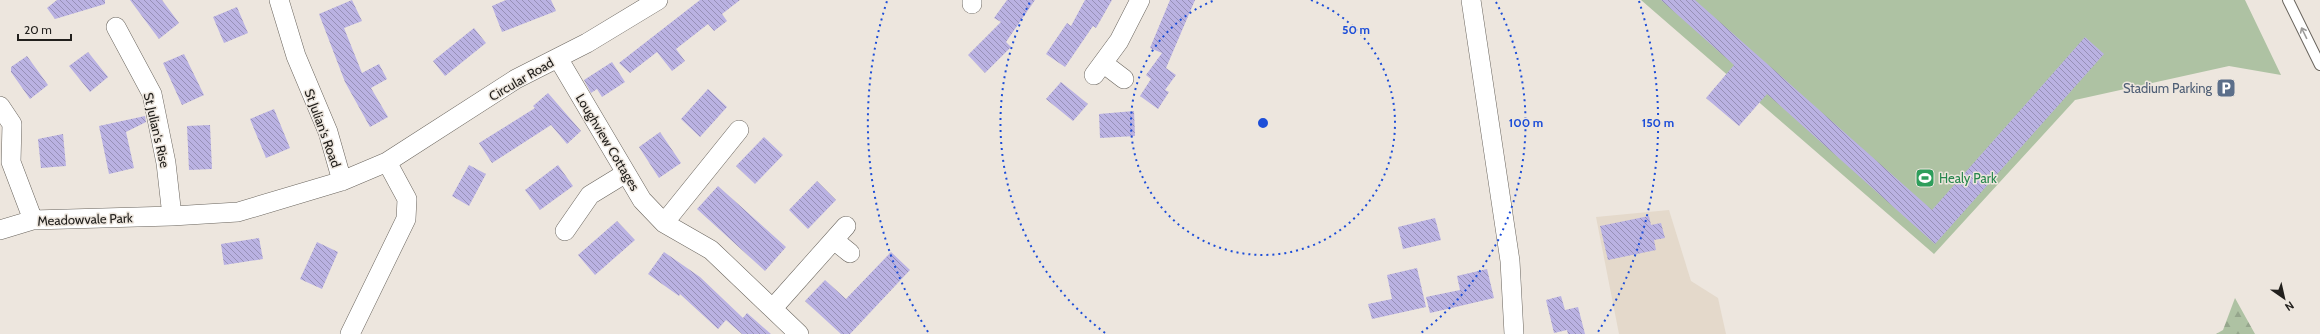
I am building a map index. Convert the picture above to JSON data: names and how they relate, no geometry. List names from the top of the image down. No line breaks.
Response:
{"streets":{"street":["Circular Road","St Julian's Road","St Julian's Rise","Loughview Cottages","Meadowvale Park"]},"crossings":[["Circular Road","St Julian's Road"],["Circular Road","Loughview Cottages"],["St Julian's Road","St Julian's Rise"],["St Julian's Road","Meadowvale Park"],["St Julian's Rise","Meadowvale Park"]],"places":{"parking":["Stadium Parking"],"sports":["Healy Park"]},"scale_bar":"20 m","north":"bottom right","rings":["50 m","100 m","150 m"]}
